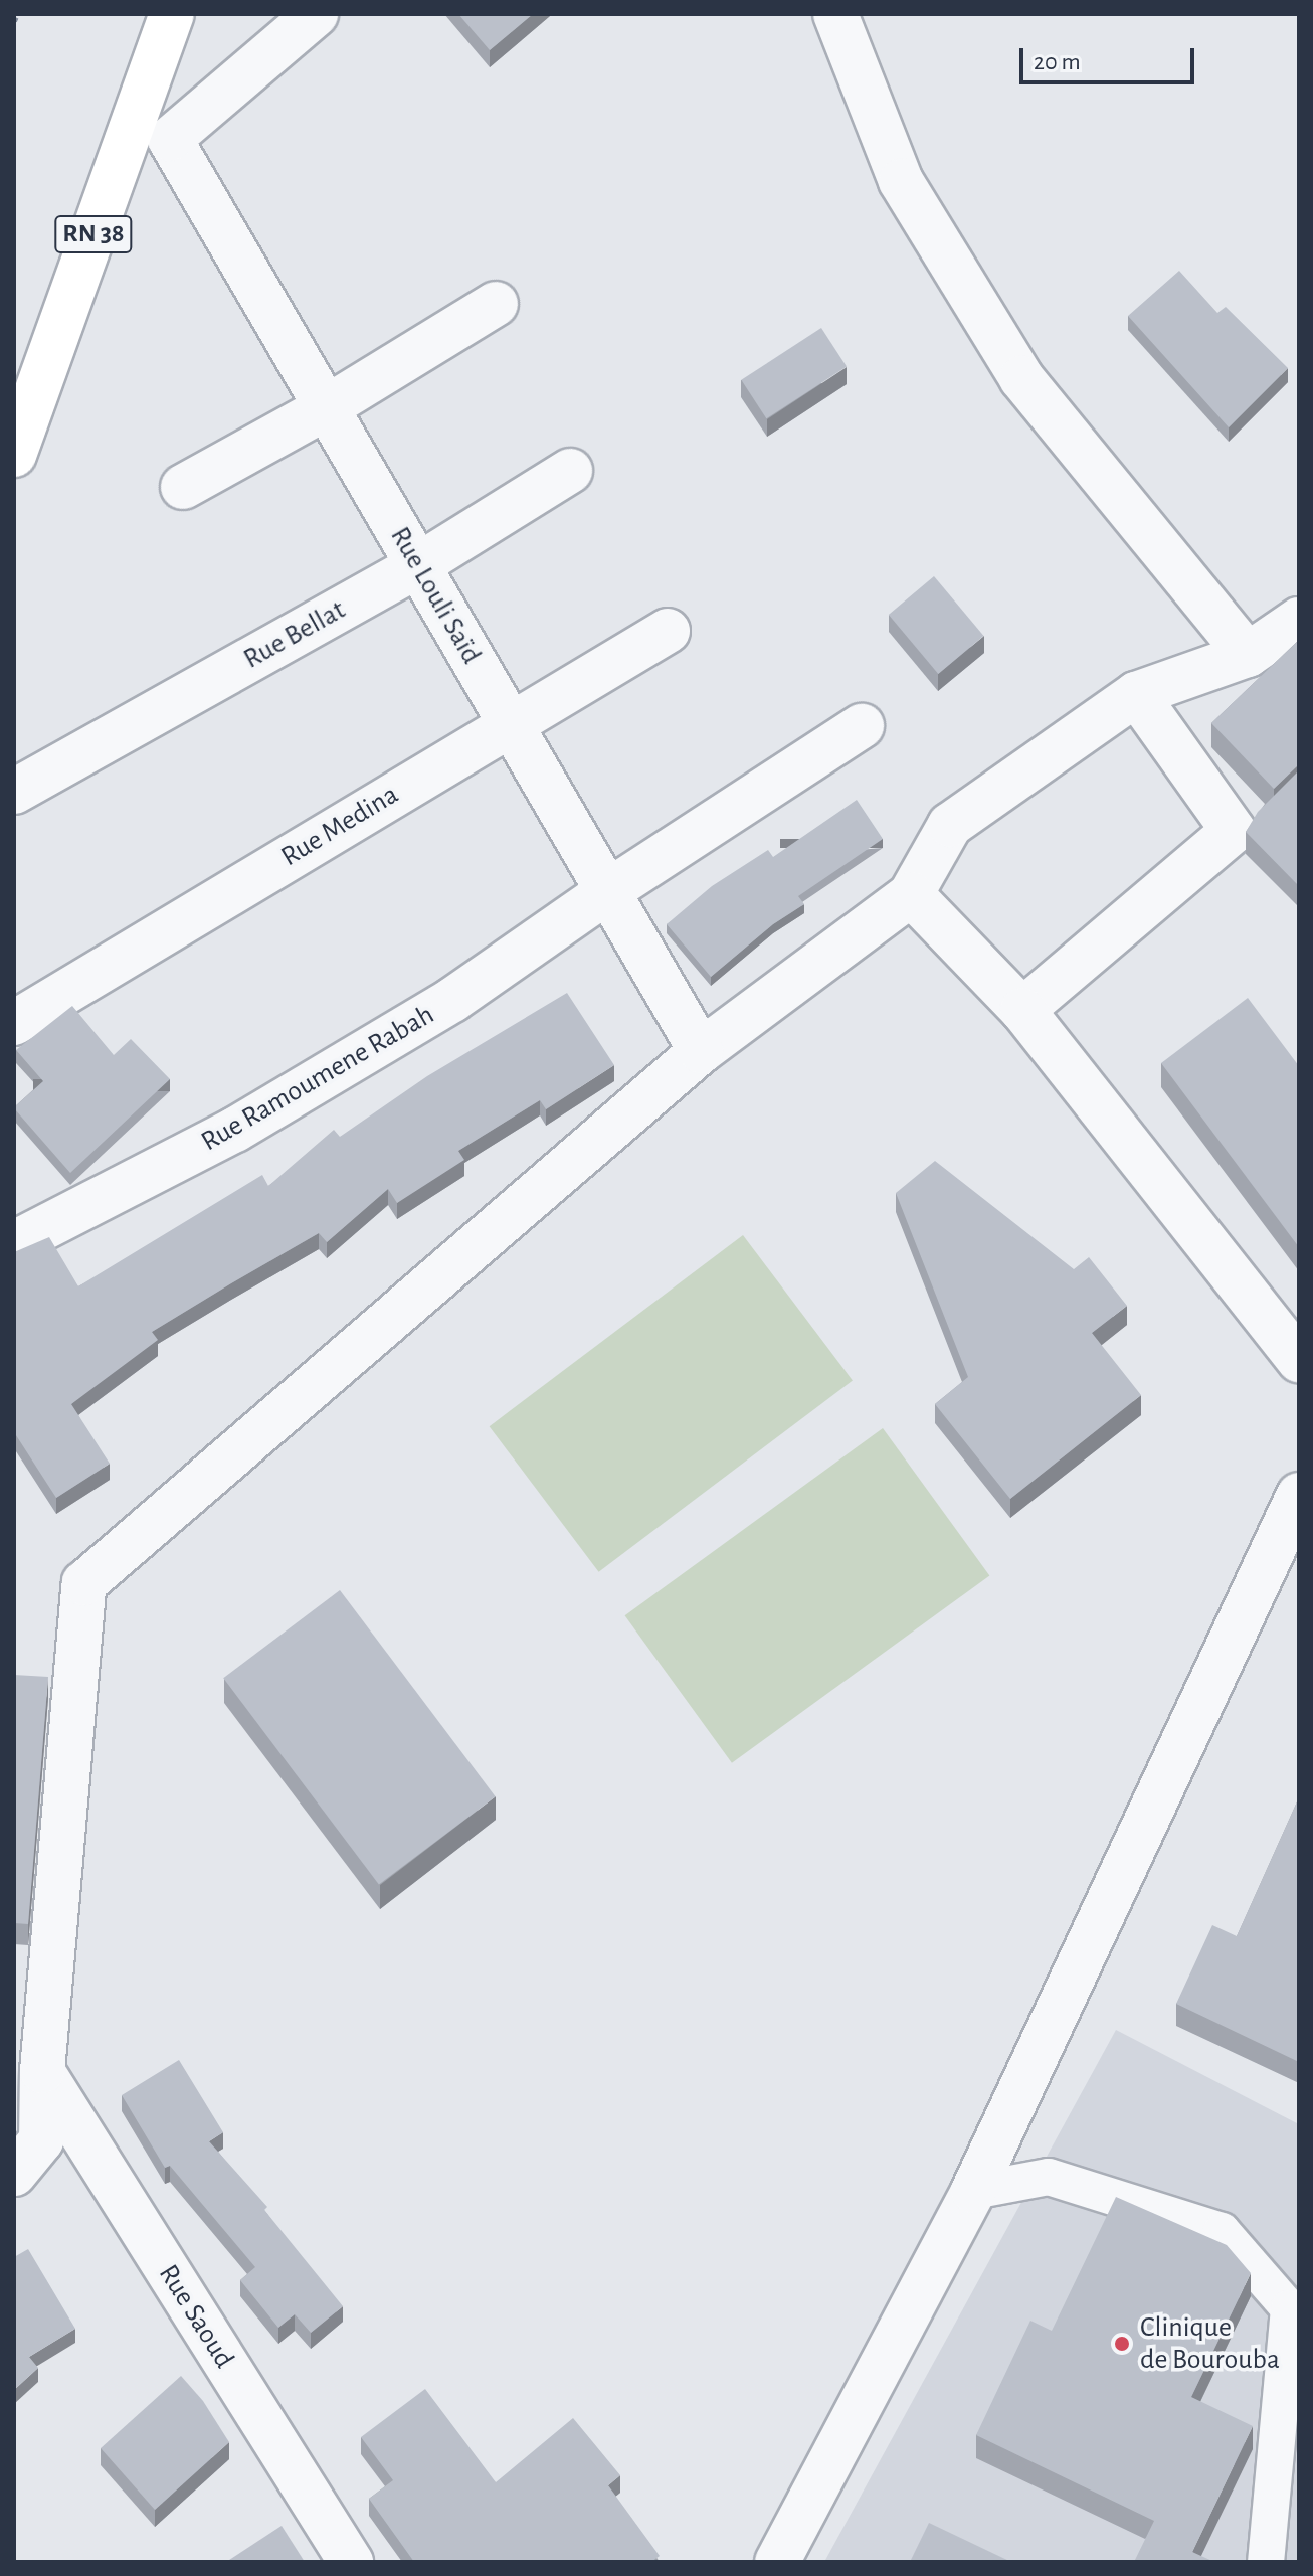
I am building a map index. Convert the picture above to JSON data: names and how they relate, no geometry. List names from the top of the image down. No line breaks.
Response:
{"streets":{"main road":["RN 38"],"street":["Rue Louli Saïd","Rue Bellat","Rue Medina","Rue Ramoumene Rabah","Rue Saoud"]},"crossings":[["Rue Louli Saïd","Rue Bellat"],["Rue Louli Saïd","Rue Medina"],["Rue Louli Saïd","Rue Ramoumene Rabah"]],"places":["Clinique de Bourouba"],"scale_bar":"20 m"}
